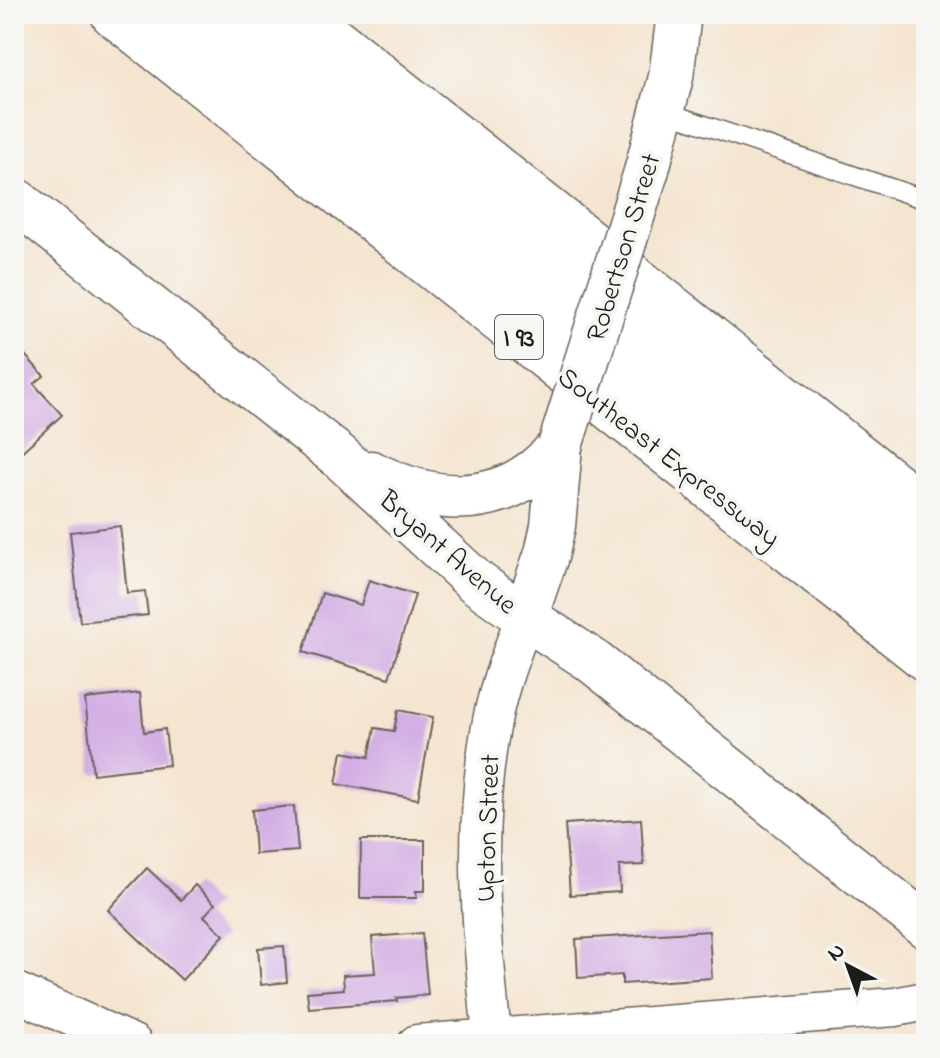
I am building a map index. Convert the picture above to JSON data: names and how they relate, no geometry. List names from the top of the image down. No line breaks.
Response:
{"streets":{"main road":["Robertson Street","I 93","Southeast Expressway","Bryant Avenue"],"street":["Upton Street"]},"crossings":[["Robertson Street","Bryant Avenue"],["Robertson Street","Upton Street"],["Bryant Avenue","Upton Street"]],"north":"top left"}
